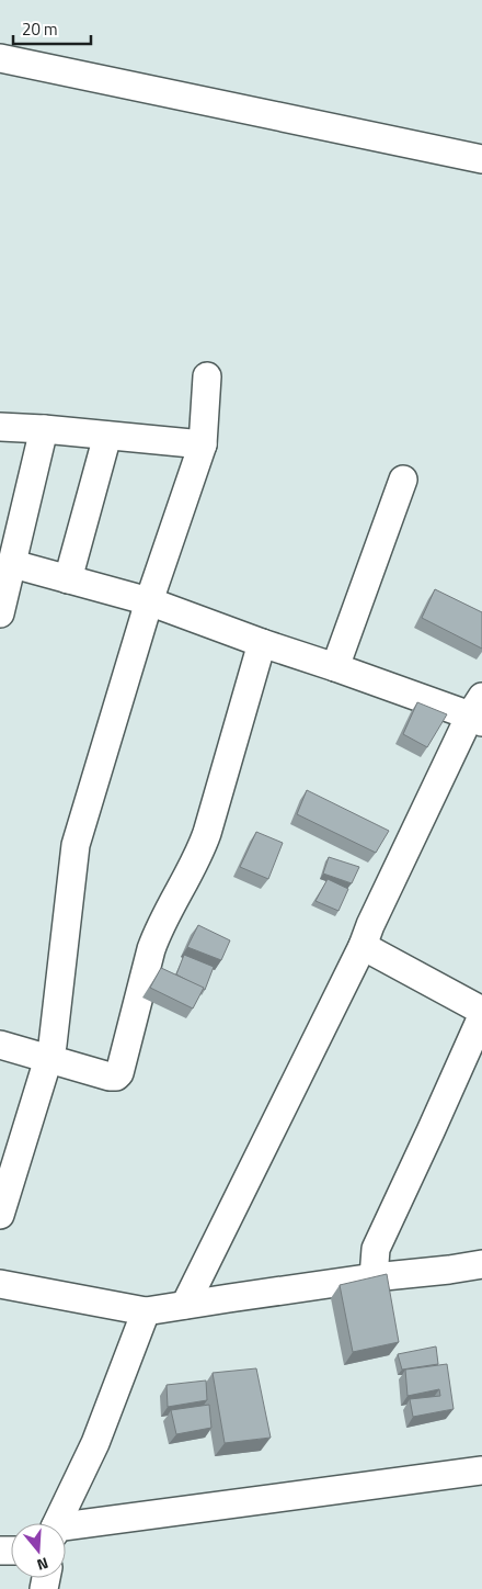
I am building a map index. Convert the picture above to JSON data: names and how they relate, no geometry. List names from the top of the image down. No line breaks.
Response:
{"scale_bar":"20 m","north":"bottom"}
